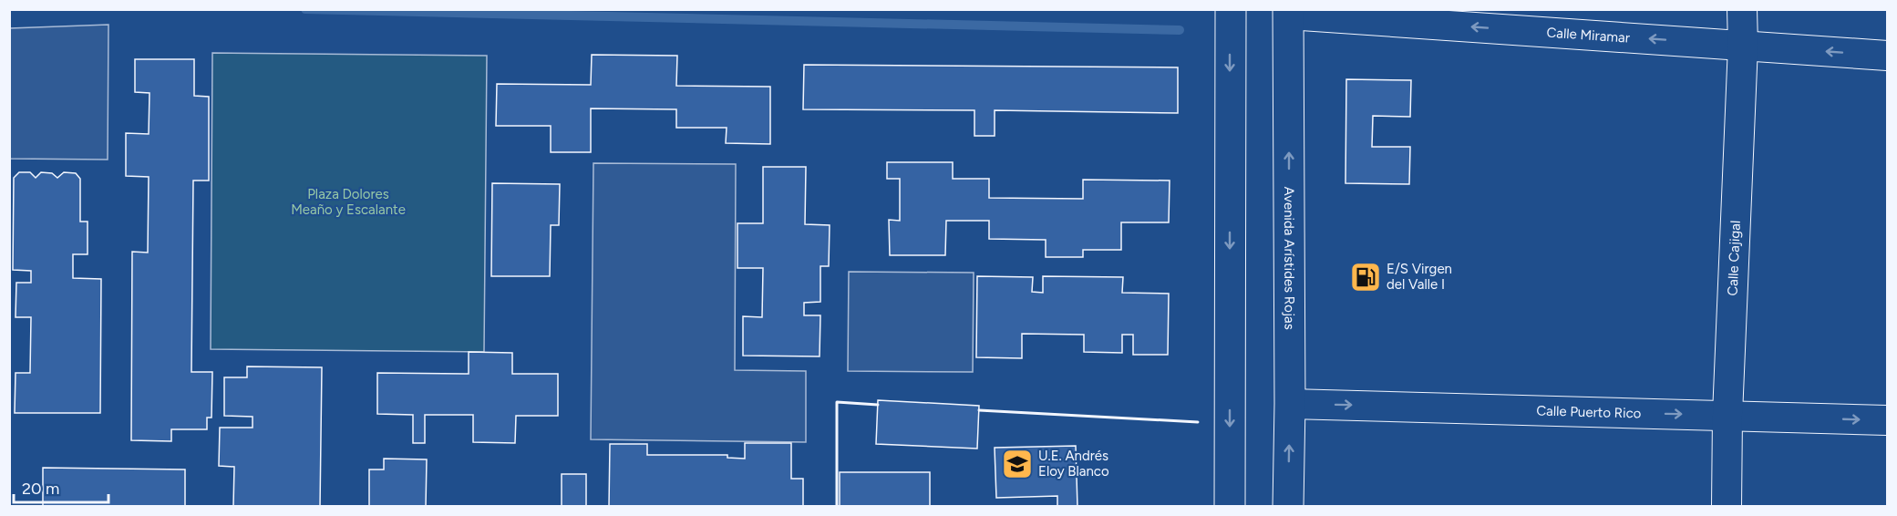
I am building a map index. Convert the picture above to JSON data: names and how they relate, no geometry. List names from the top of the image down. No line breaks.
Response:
{"streets":{"main road":["Avenida Arístides Rojas"],"street":["Calle Miramar","Calle Cajigal","Calle Puerto Rico"]},"crossings":[["Calle Miramar","Avenida Arístides Rojas"],["Calle Miramar","Calle Cajigal"],["Avenida Arístides Rojas","Calle Puerto Rico"],["Calle Cajigal","Calle Puerto Rico"]],"one_way":["Calle Miramar","Calle Puerto Rico"],"parks":["Plaza Dolores Meaño y Escalante"],"places":{"fuel station":["E/S Virgen del Valle I"],"school or university":["U.E. Andrés Eloy Blanco"]},"scale_bar":"20 m"}
